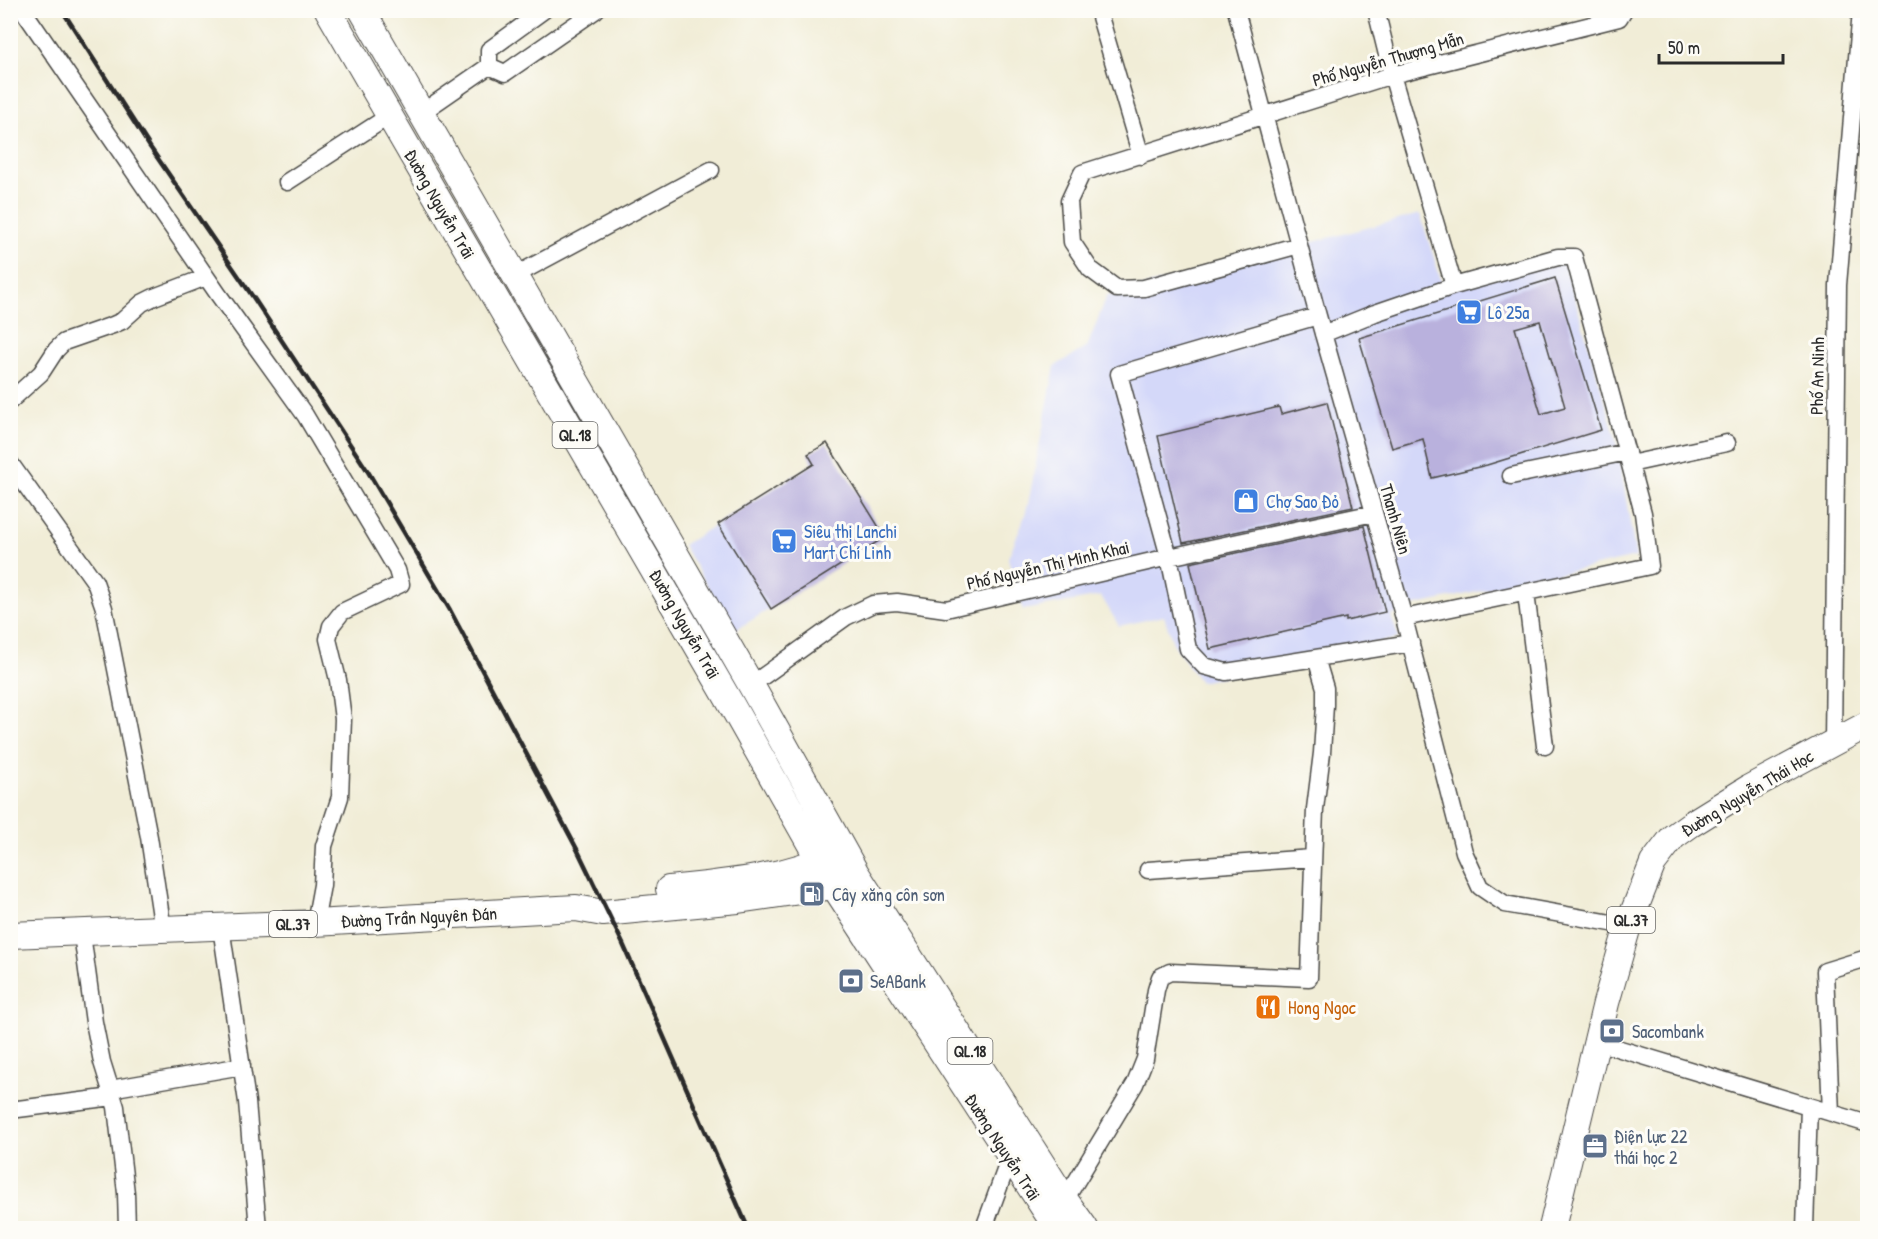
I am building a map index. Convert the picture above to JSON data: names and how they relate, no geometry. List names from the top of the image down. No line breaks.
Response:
{"streets":{"highway":["Đường Nguyễn Trãi","QL.18","Đường Nguyễn Thái Học","Đường Trần Nguyên Đán","QL.37"],"street":["Phố Nguyễn Thượng Mẫn","Phố An Ninh","Thanh Niên","Phố Nguyễn Thị Minh Khai"]},"crossings":[["Phố Nguyễn Thượng Mẫn","Thanh Niên"],["Đường Nguyễn Trãi","Phố Nguyễn Thị Minh Khai"],["Đường Nguyễn Trãi","Đường Trần Nguyên Đán"],["Phố An Ninh","Đường Nguyễn Thái Học"],["Thanh Niên","Phố Nguyễn Thị Minh Khai"],["Thanh Niên","Đường Nguyễn Thái Học"]],"places":{"supermarket":["Lô 25a","Siêu thị Lanchi Mart Chí Linh"],"shop":["Chợ Sao Đỏ"],"fuel station":["Cây xăng côn sơn"],"bank":["SeABank","Sacombank"],"restaurant":["Hong Ngoc"],"office":["Điện lực 22 thái học 2"]},"scale_bar":"50 m"}
